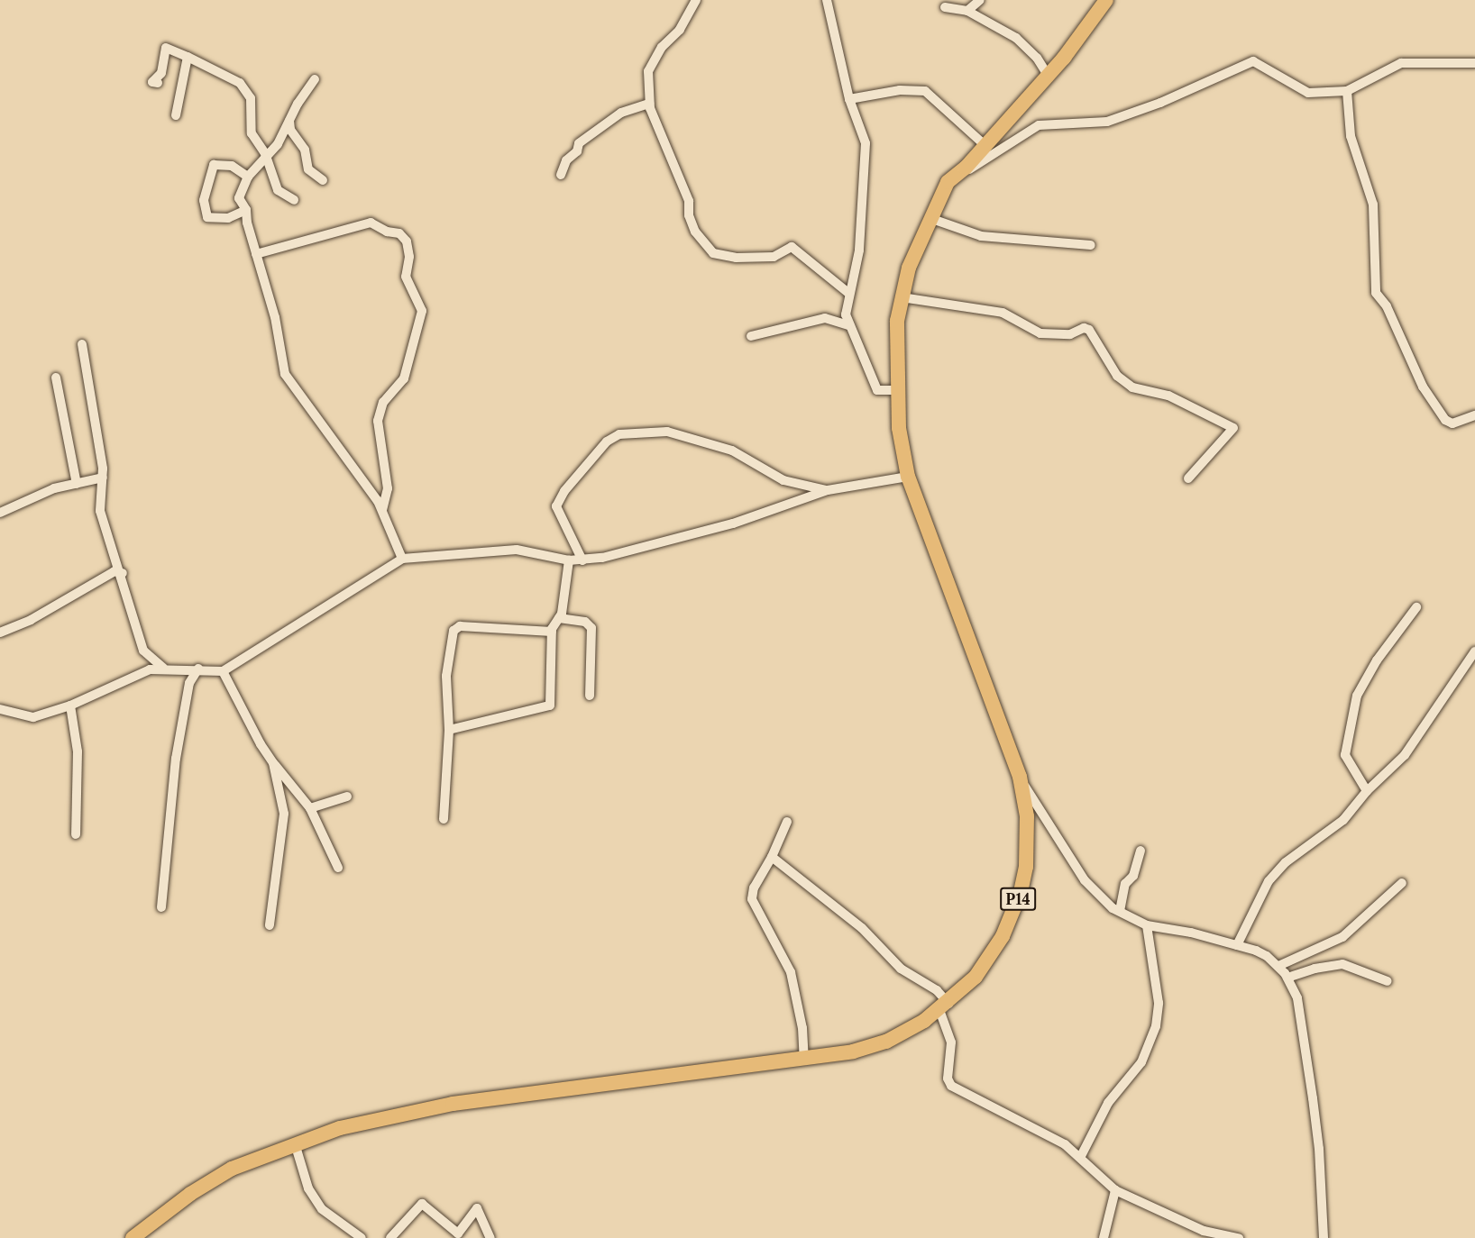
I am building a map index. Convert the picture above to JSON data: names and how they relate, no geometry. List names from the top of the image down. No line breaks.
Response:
{"streets":{"main road":["P14"]}}
